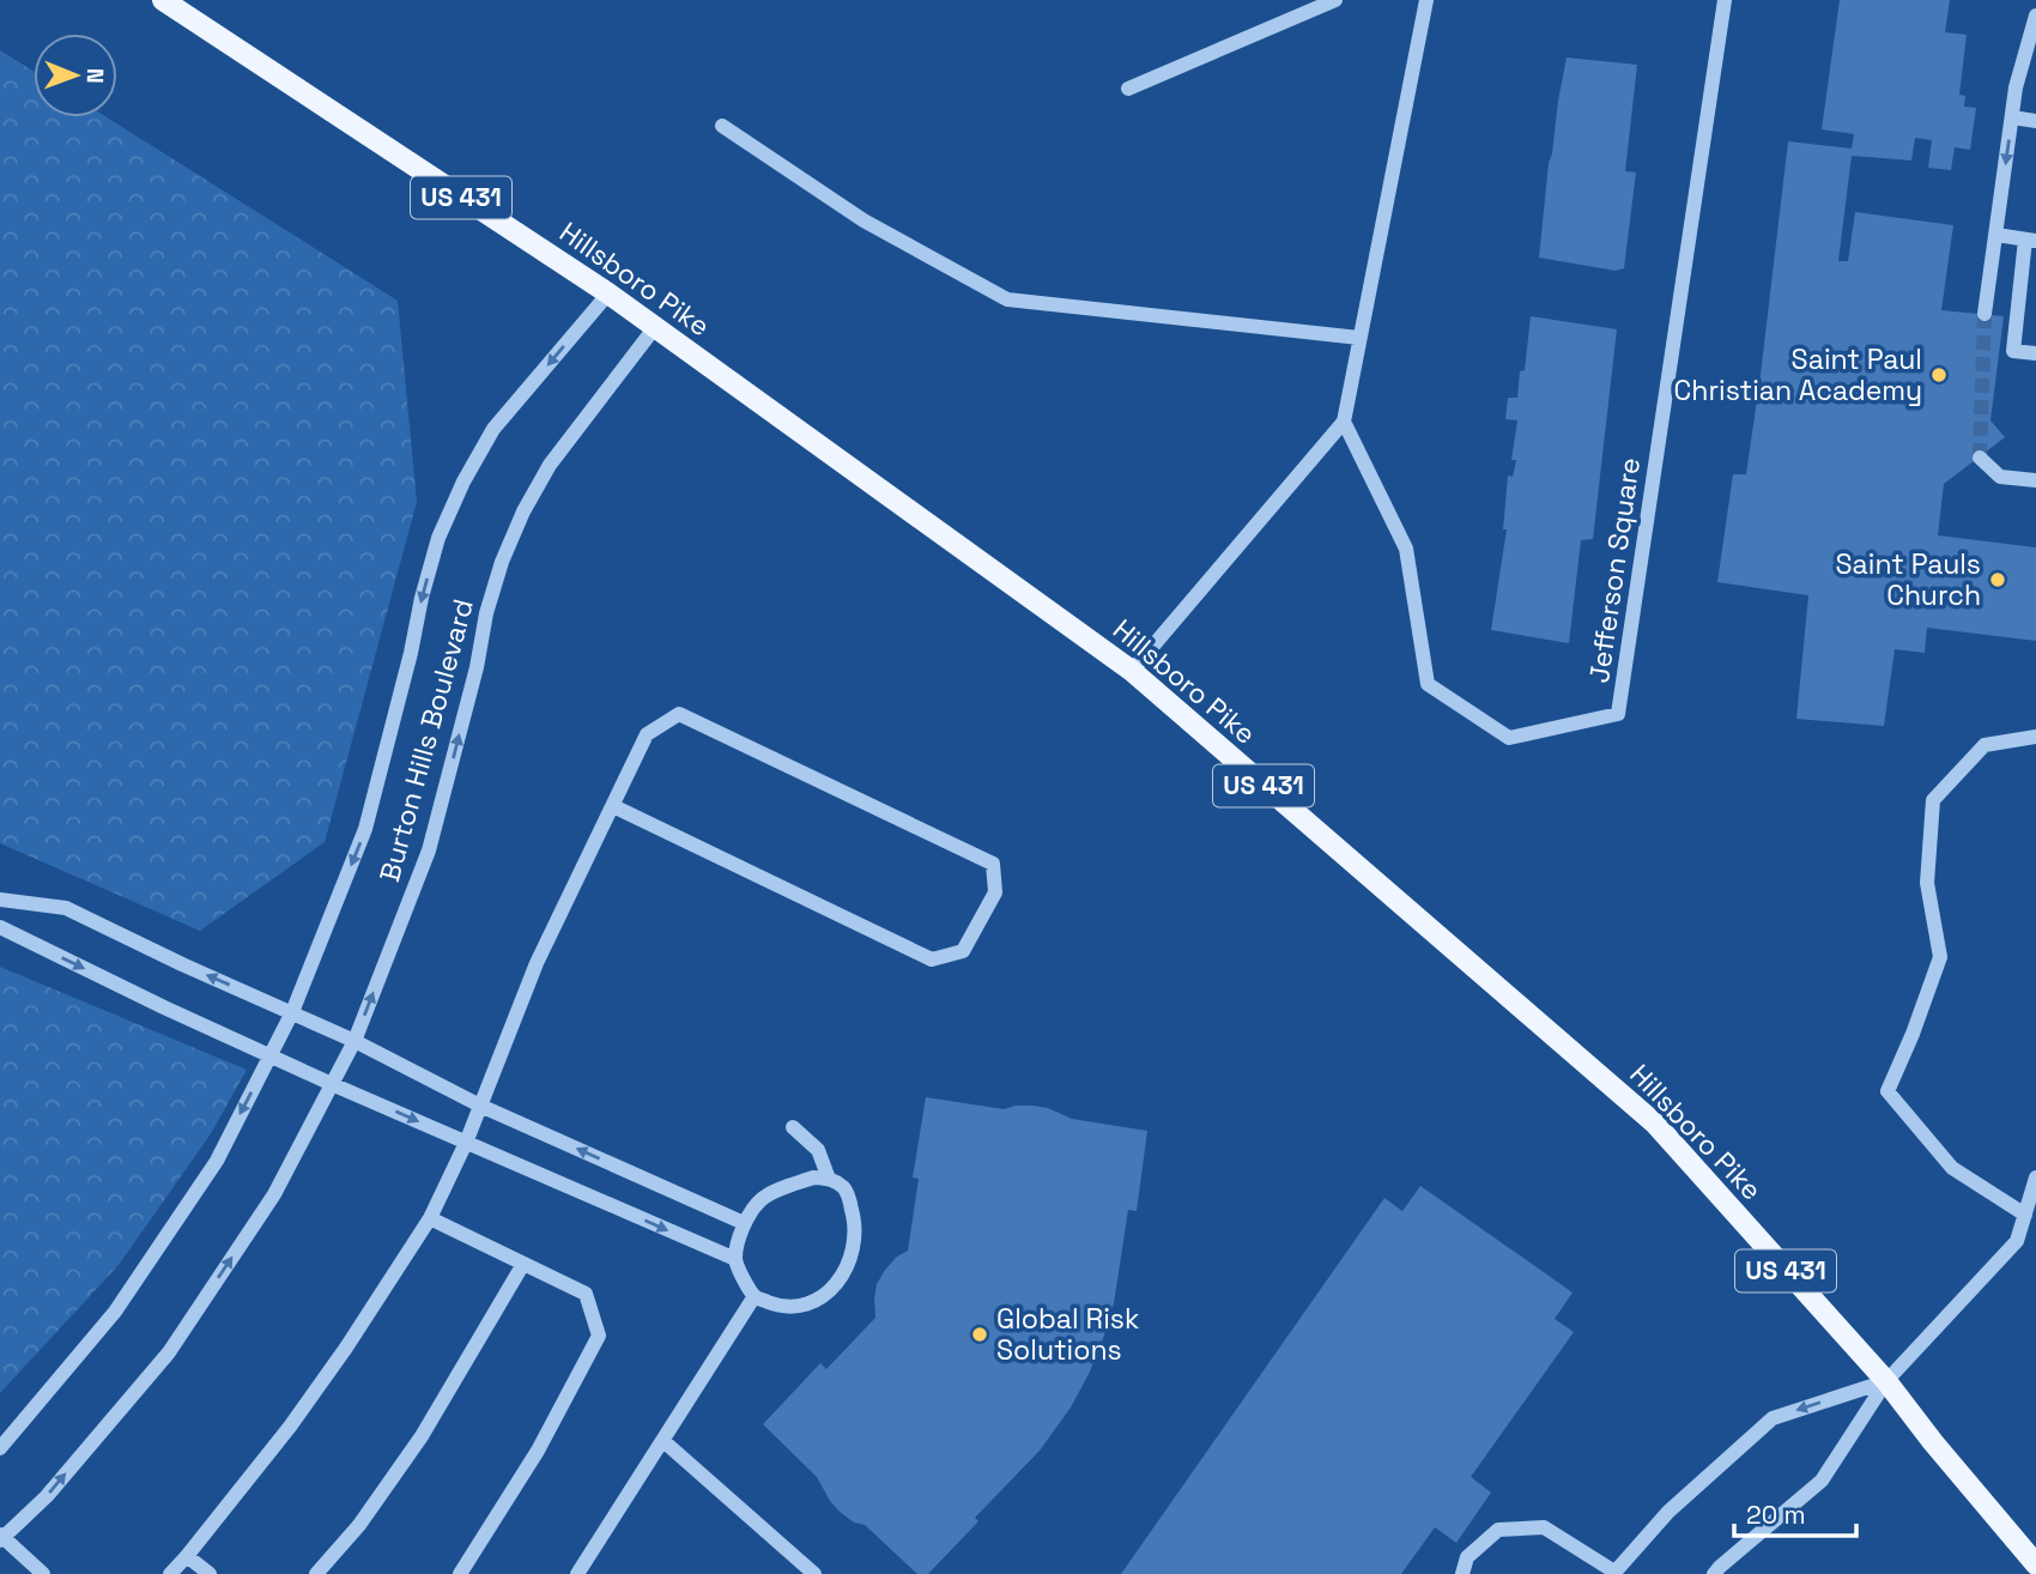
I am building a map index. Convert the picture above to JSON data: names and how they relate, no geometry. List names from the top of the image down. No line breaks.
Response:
{"streets":{"main road":["US 431","Hillsboro Pike"],"street":["Jefferson Square","Burton Hills Boulevard"]},"crossings":[["Hillsboro Pike","Burton Hills Boulevard"]],"places":["Saint Paul Christian Academy","Saint Pauls Church","Global Risk Solutions"],"scale_bar":"20 m","north":"right"}
